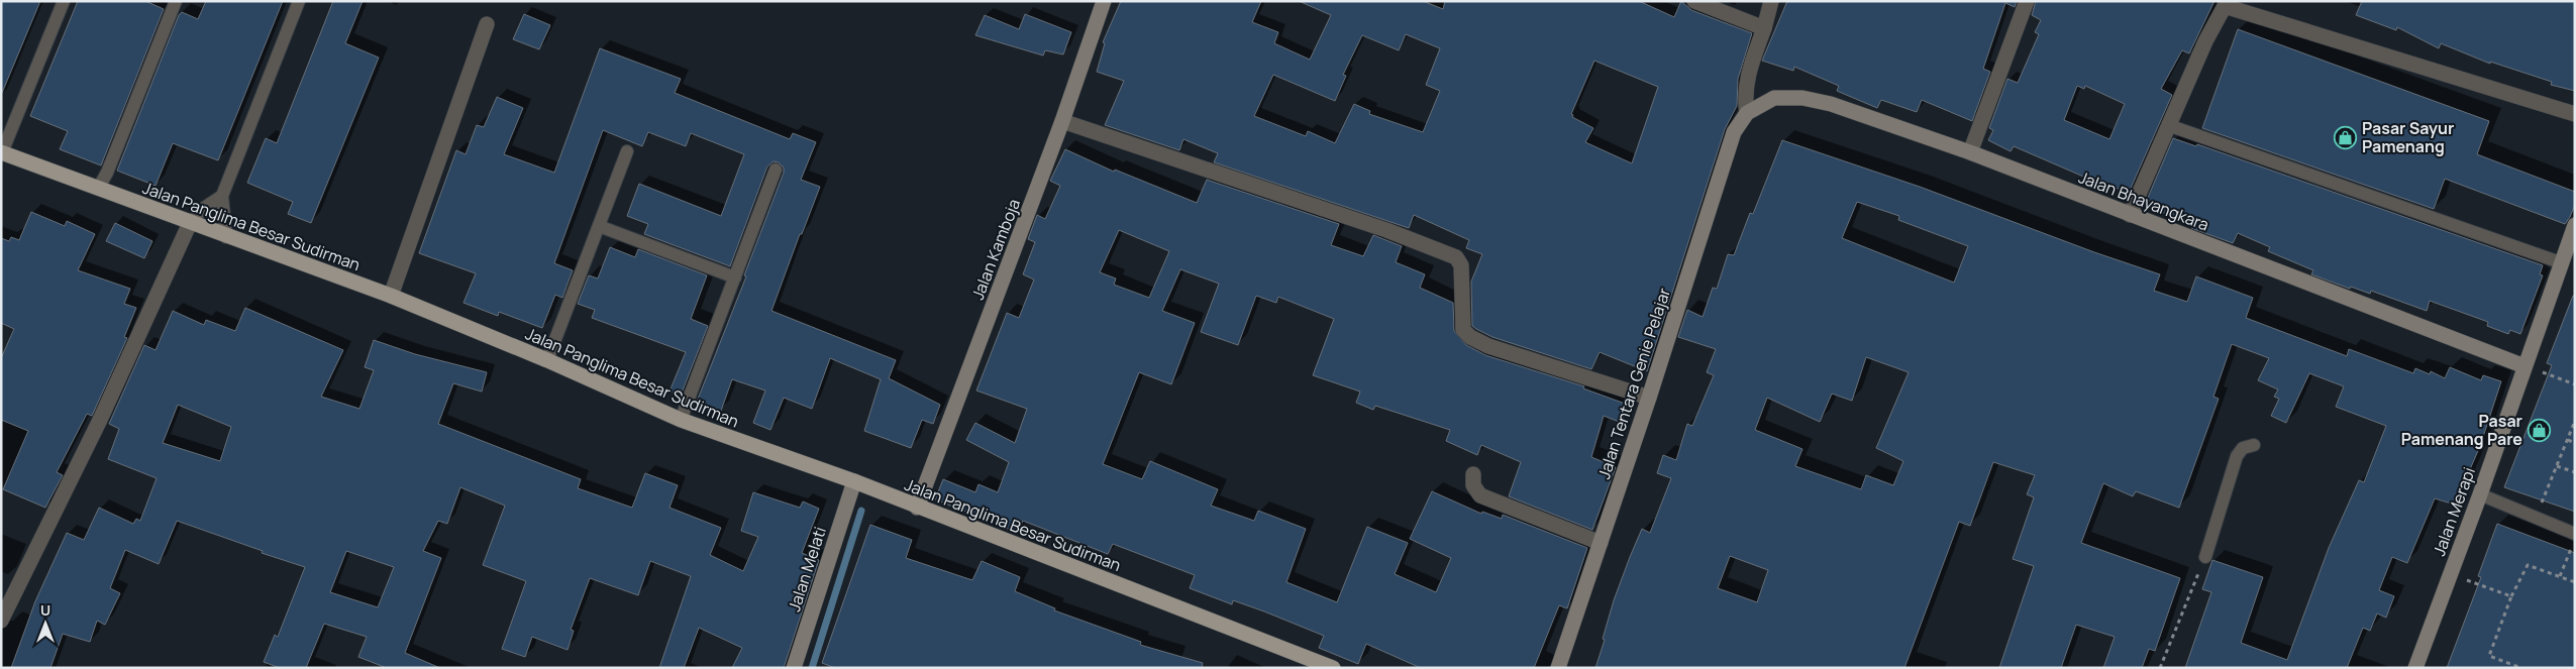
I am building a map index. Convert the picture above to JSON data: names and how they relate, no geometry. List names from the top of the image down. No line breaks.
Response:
{"streets":{"main road":["Jalan Panglima Besar Sudirman"],"street":["Jalan Bhayangkara","Jalan Kamboja","Jalan Tentara Genie Pelajar","Jalan Merapi","Jalan Melati"]},"crossings":[["Jalan Bhayangkara","Jalan Tentara Genie Pelajar"],["Jalan Bhayangkara","Jalan Merapi"],["Jalan Panglima Besar Sudirman","Jalan Kamboja"],["Jalan Panglima Besar Sudirman","Jalan Melati"]],"places":{"shop":["Pasar Sayur Pamenang","Pasar Pamenang Pare"]},"north":"top"}
